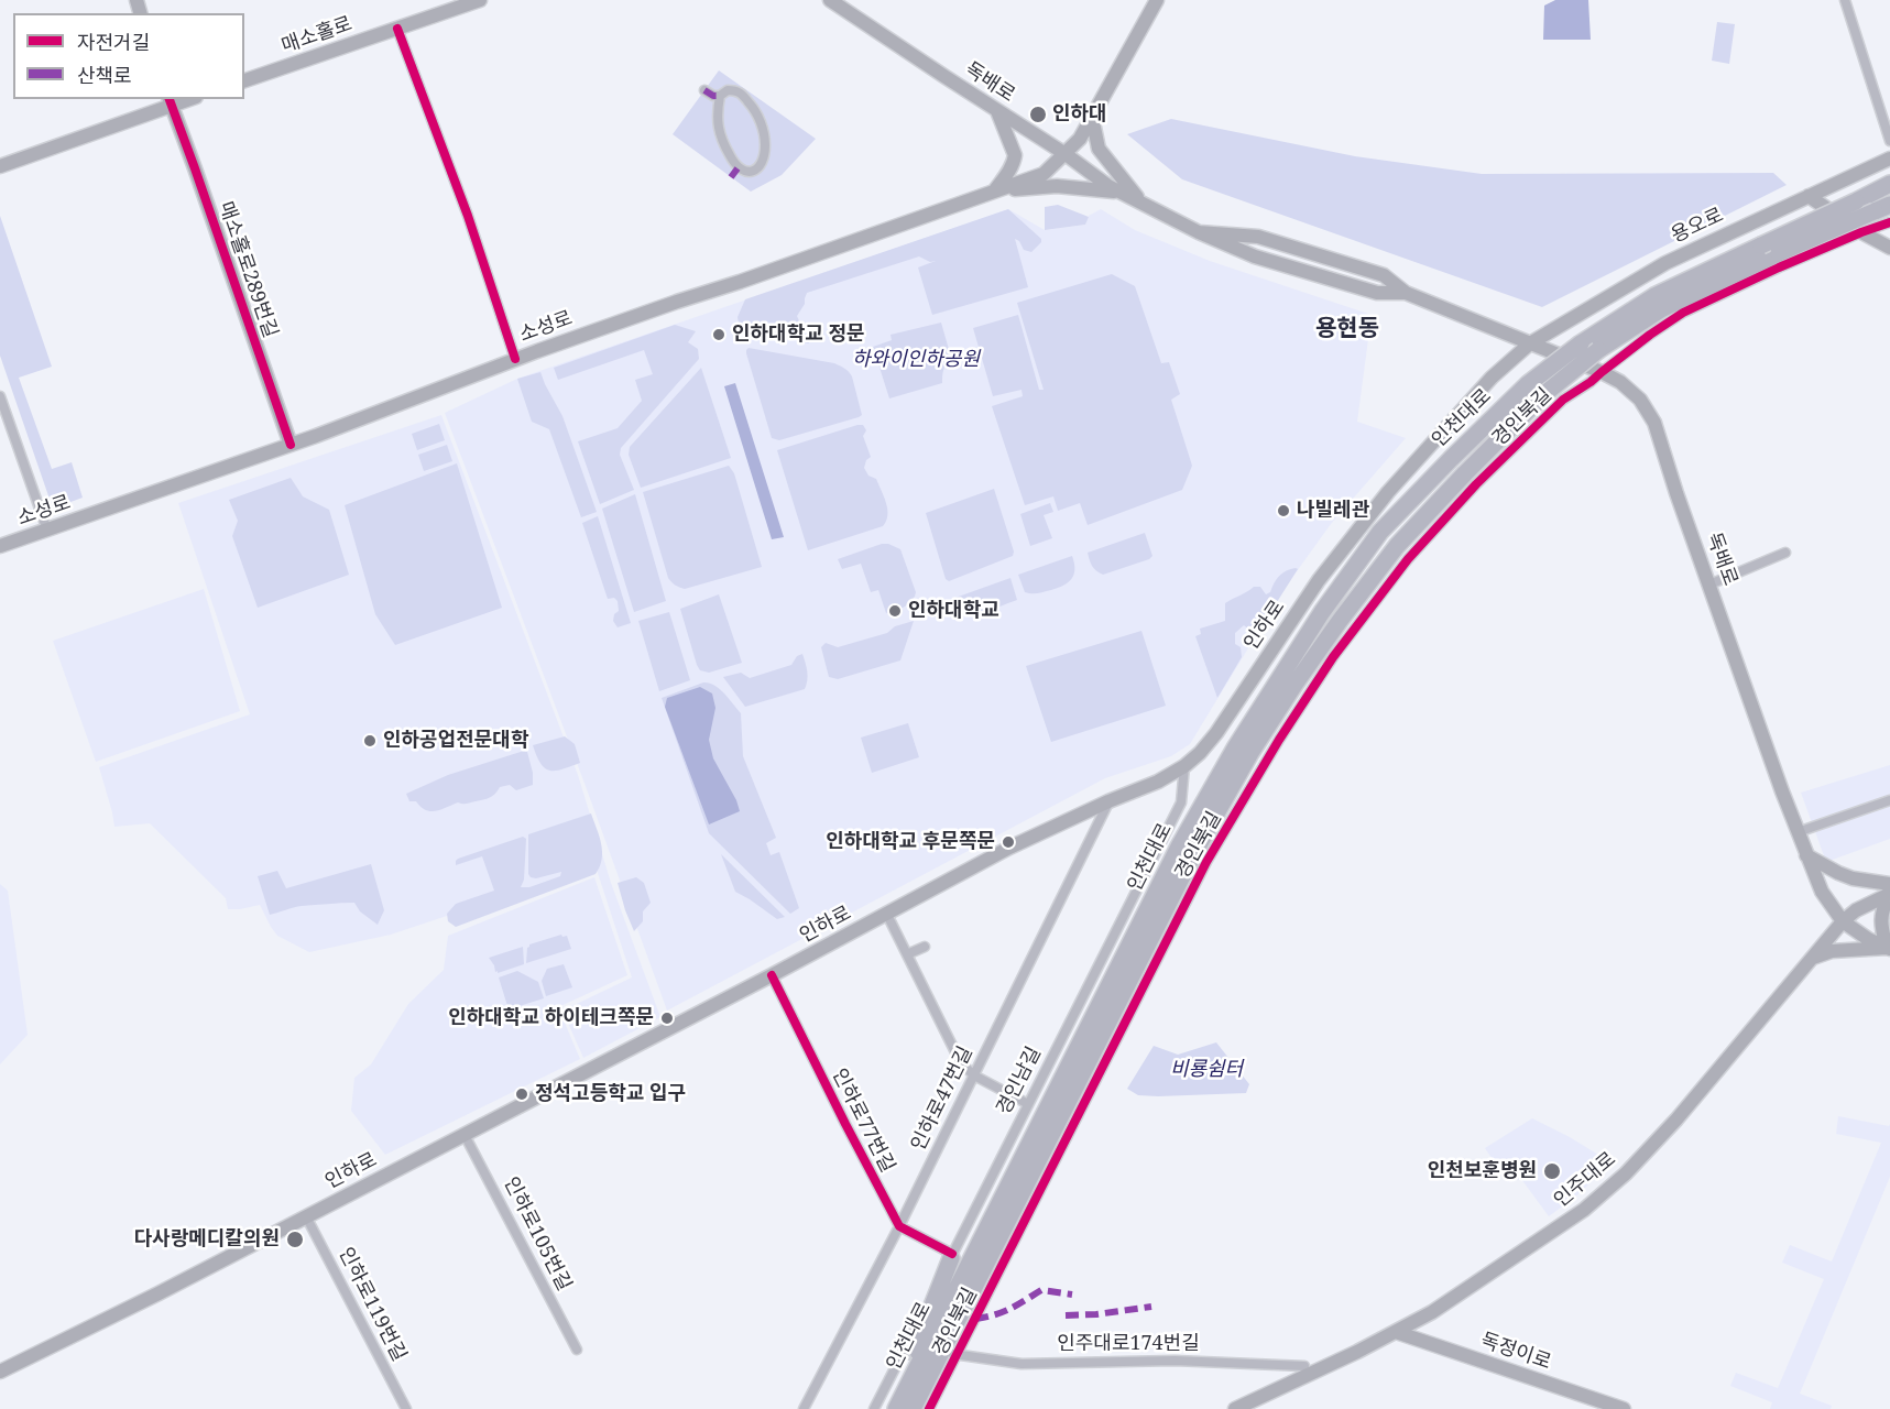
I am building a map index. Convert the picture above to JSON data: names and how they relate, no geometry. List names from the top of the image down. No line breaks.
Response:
{"streets":{"highway":["인천대로"],"main road":["매소홀로","독배로","용오로","매소홀로289번길","소성로","인하로","인주대로","독정이로"],"street":["경인북길","경인남길","인하로47번길","인하로77번길","인하로105번길","인하로119번길","인주대로174번길"]},"crossings":[["독배로","용오로"],["독배로","소성로"],["독배로","경인북길"],["독배로","인하로"],["독배로","인주대로"],["용오로","인하로"],["매소홀로289번길","소성로"],["경인북길","인주대로174번길"],["인하로","경인남길"],["인하로","인하로47번길"],["인하로","인하로77번길"],["인하로","인하로105번길"],["인하로","인하로119번길"],["인하로47번길","인하로77번길"],["인주대로","인주대로174번길"],["인주대로","독정이로"]],"districts":["용현동"],"parks":["하와이인하공원","비룡쉼터"],"places":["인하대","인하대학교 정문","나빌레관","인하대학교","인하공업전문대학","인하대학교 후문쪽문","인하대학교 하이테크쪽문","정석고등학교 입구","인천보훈병원","다사랑메디칼의원"],"legend":["자전거길","산책로"]}
